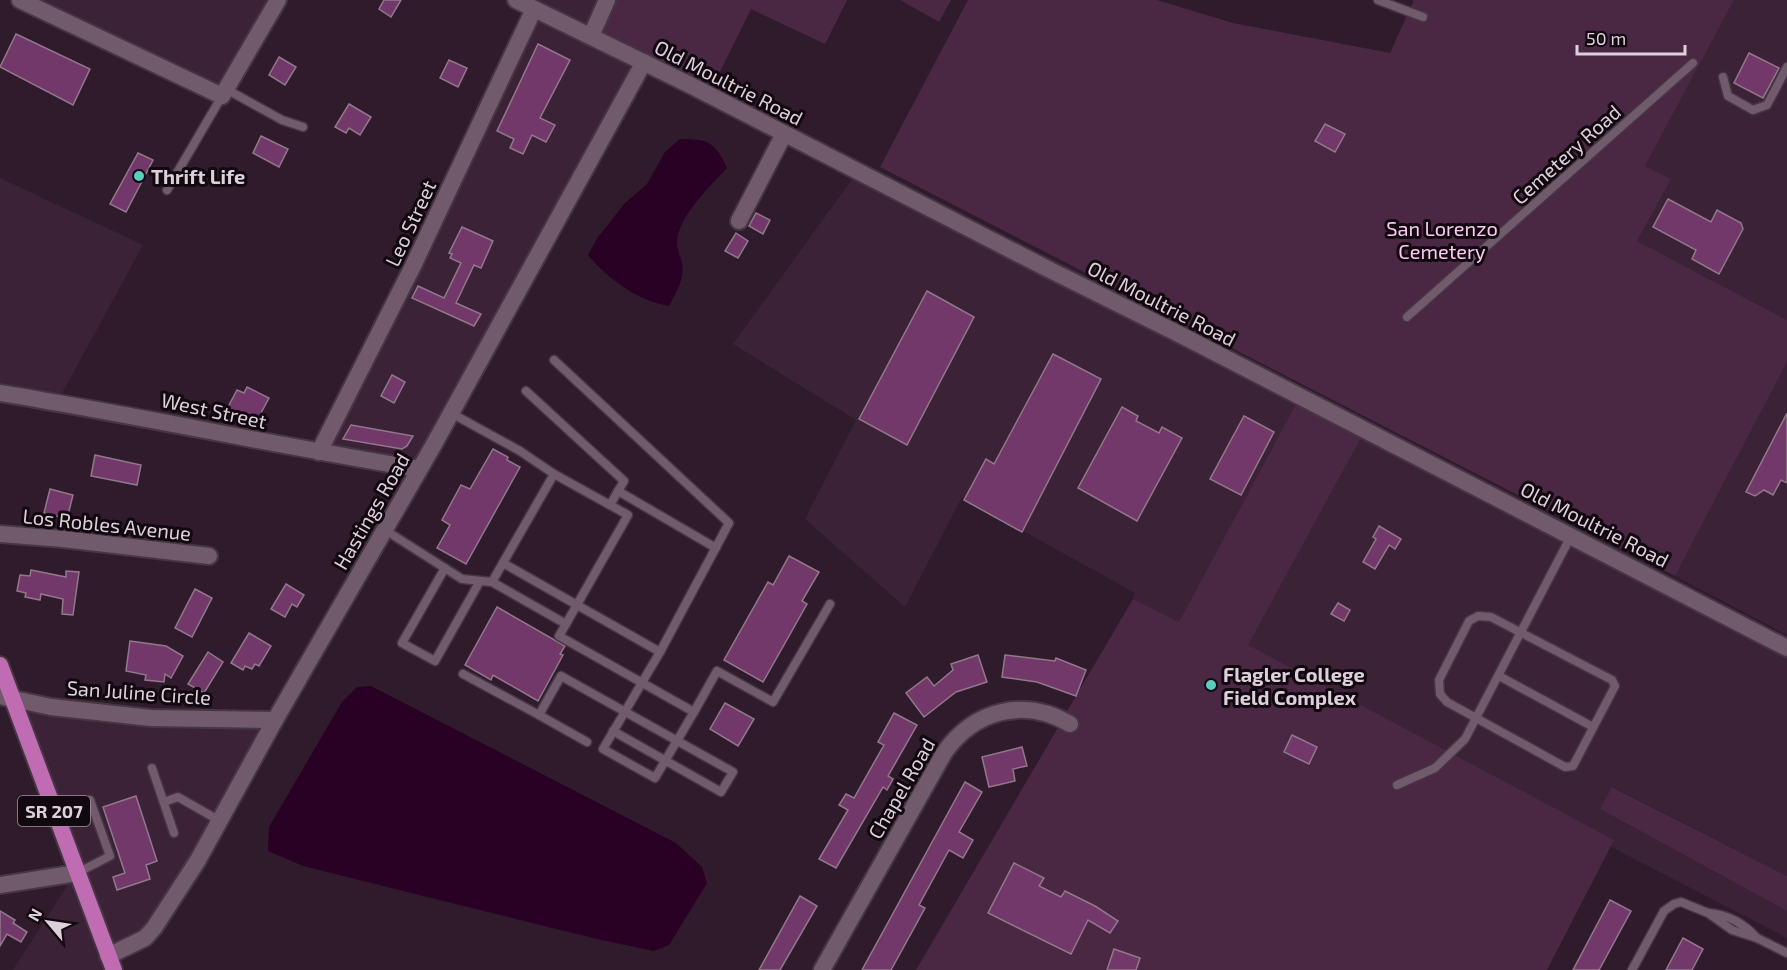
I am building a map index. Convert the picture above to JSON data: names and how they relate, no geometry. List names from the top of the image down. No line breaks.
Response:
{"streets":{"highway":["SR 207"],"street":["Old Moultrie Road","Leo Street","West Street","Hastings Road","Los Robles Avenue","San Juline Circle","Chapel Road"],"lane":["Cemetery Road"]},"crossings":[["Old Moultrie Road","Leo Street"],["Old Moultrie Road","Hastings Road"],["Leo Street","West Street"],["West Street","Hastings Road"],["Hastings Road","San Juline Circle"],["Hastings Road","SR 207"],["San Juline Circle","SR 207"]],"parks":["San Lorenzo Cemetery"],"places":["Thrift Life","Flagler College Field Complex"],"scale_bar":"50 m","north":"top left"}
